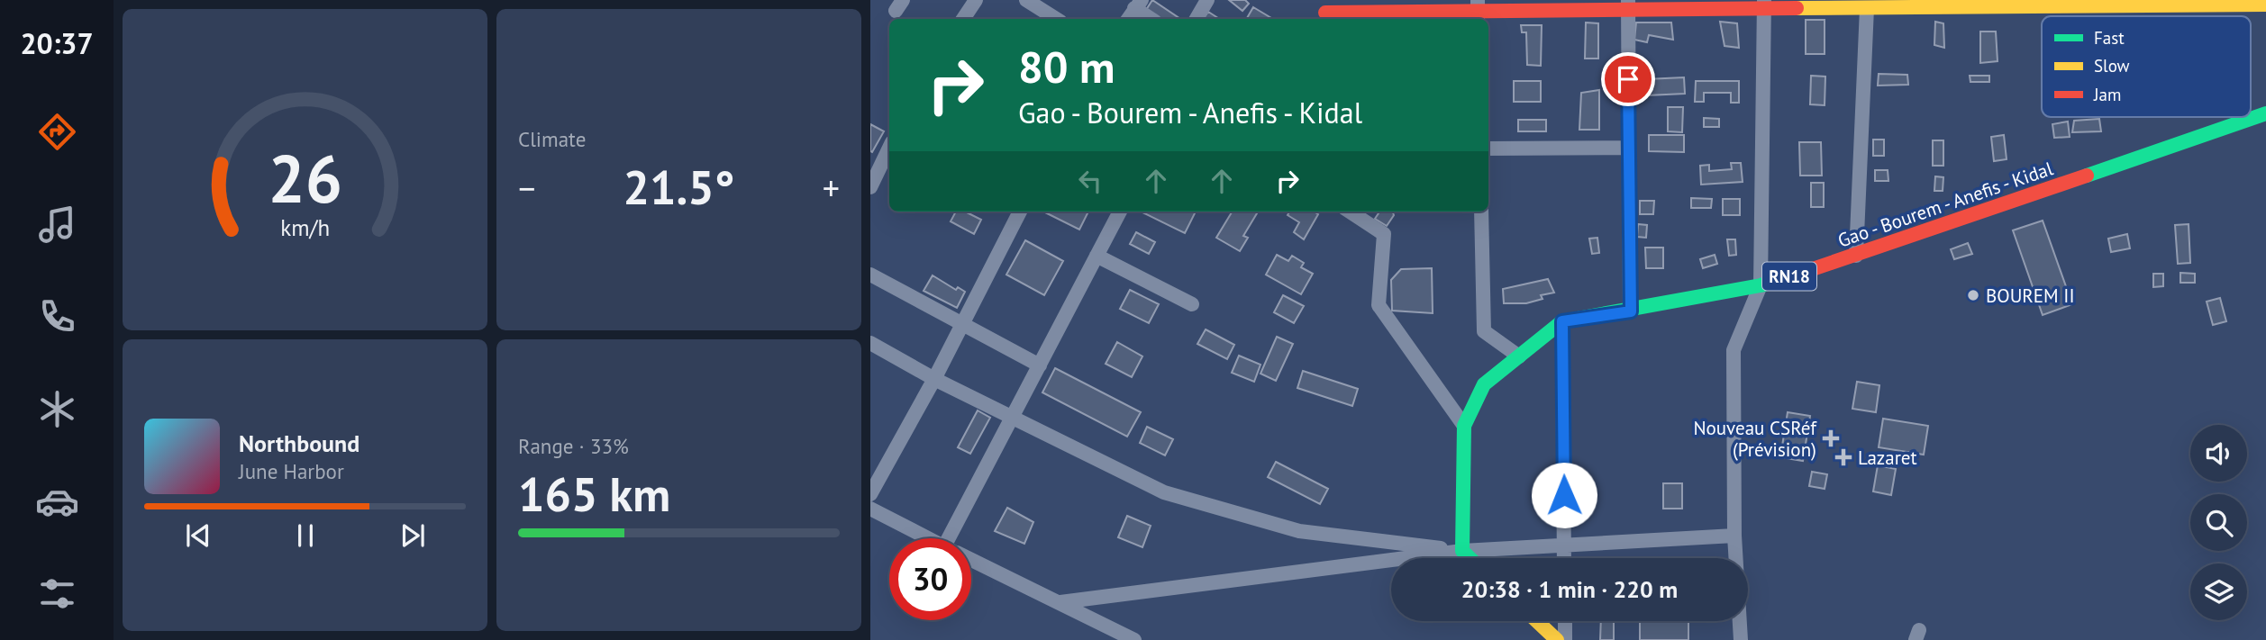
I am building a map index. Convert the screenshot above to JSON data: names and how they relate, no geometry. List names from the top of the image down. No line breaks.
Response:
{"streets":{"main road":["Gao - Bourem - Anefis - Kidal","RN18"]},"places":{"other":["BOUREM II"],"health":["Nouveau CSRéf (Prévision)","Lazaret"]},"legend":["Fast","Slow","Jam"],"page":{"tabs":"20:37","tile":["Climate",["Range · 33%","165 km"]],"turn":["80 m","Gao - Bourem - Anefis - Kidal"],"heat":["−","21.5°","+"],"song":["Northbound","June Harbor"],"limit":"30","trip":"20:38 · 1 min · 220 m","gauge":["26","km/h"]}}
